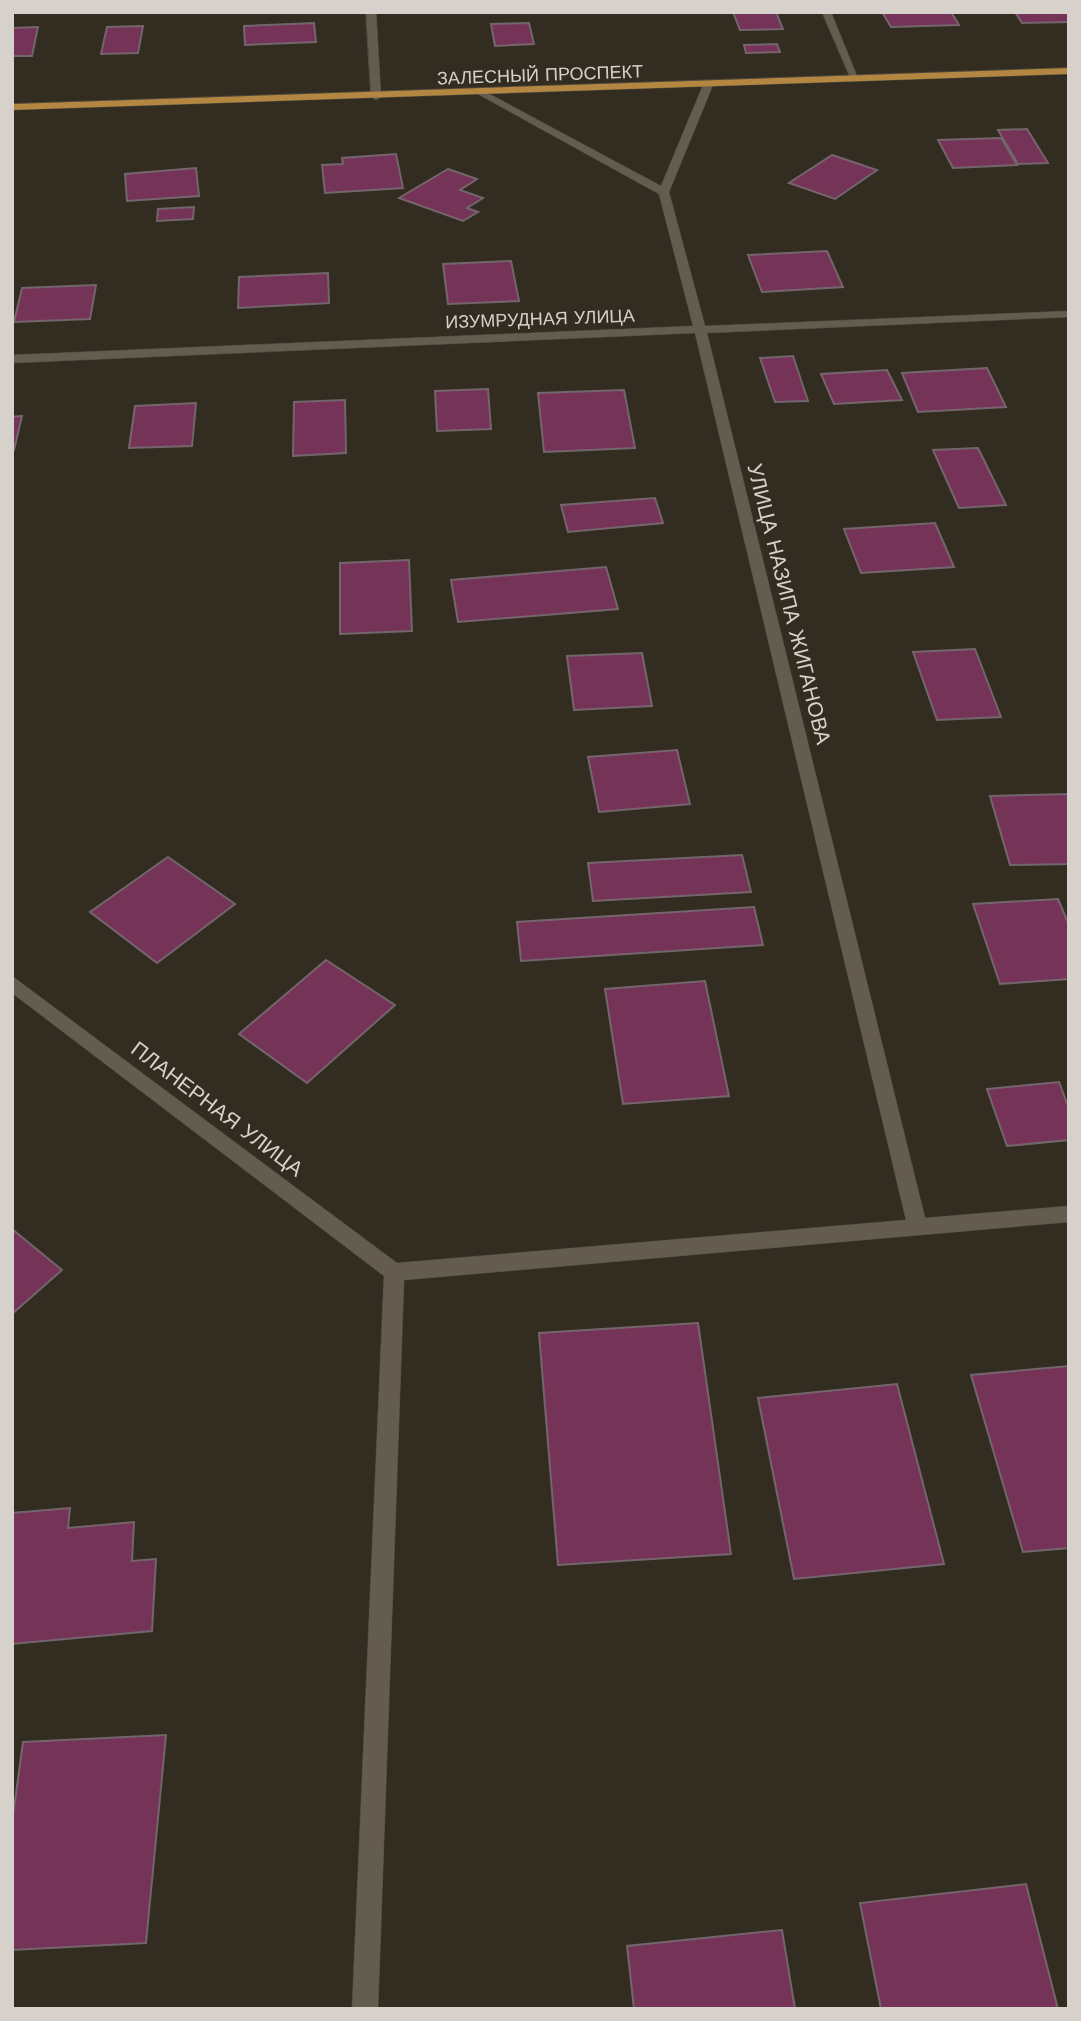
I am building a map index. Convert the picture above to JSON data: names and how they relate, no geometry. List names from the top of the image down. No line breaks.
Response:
{"streets":{"main road":["ЗАЛЕСНЫЙ ПРОСПЕКТ"],"street":["ИЗУМРУДНАЯ УЛИЦА","УЛИЦА НАЗИПА ЖИГАНОВА","ПЛАНЕРНАЯ УЛИЦА"]},"crossings":[["ИЗУМРУДНАЯ УЛИЦА","УЛИЦА НАЗИПА ЖИГАНОВА"]]}
